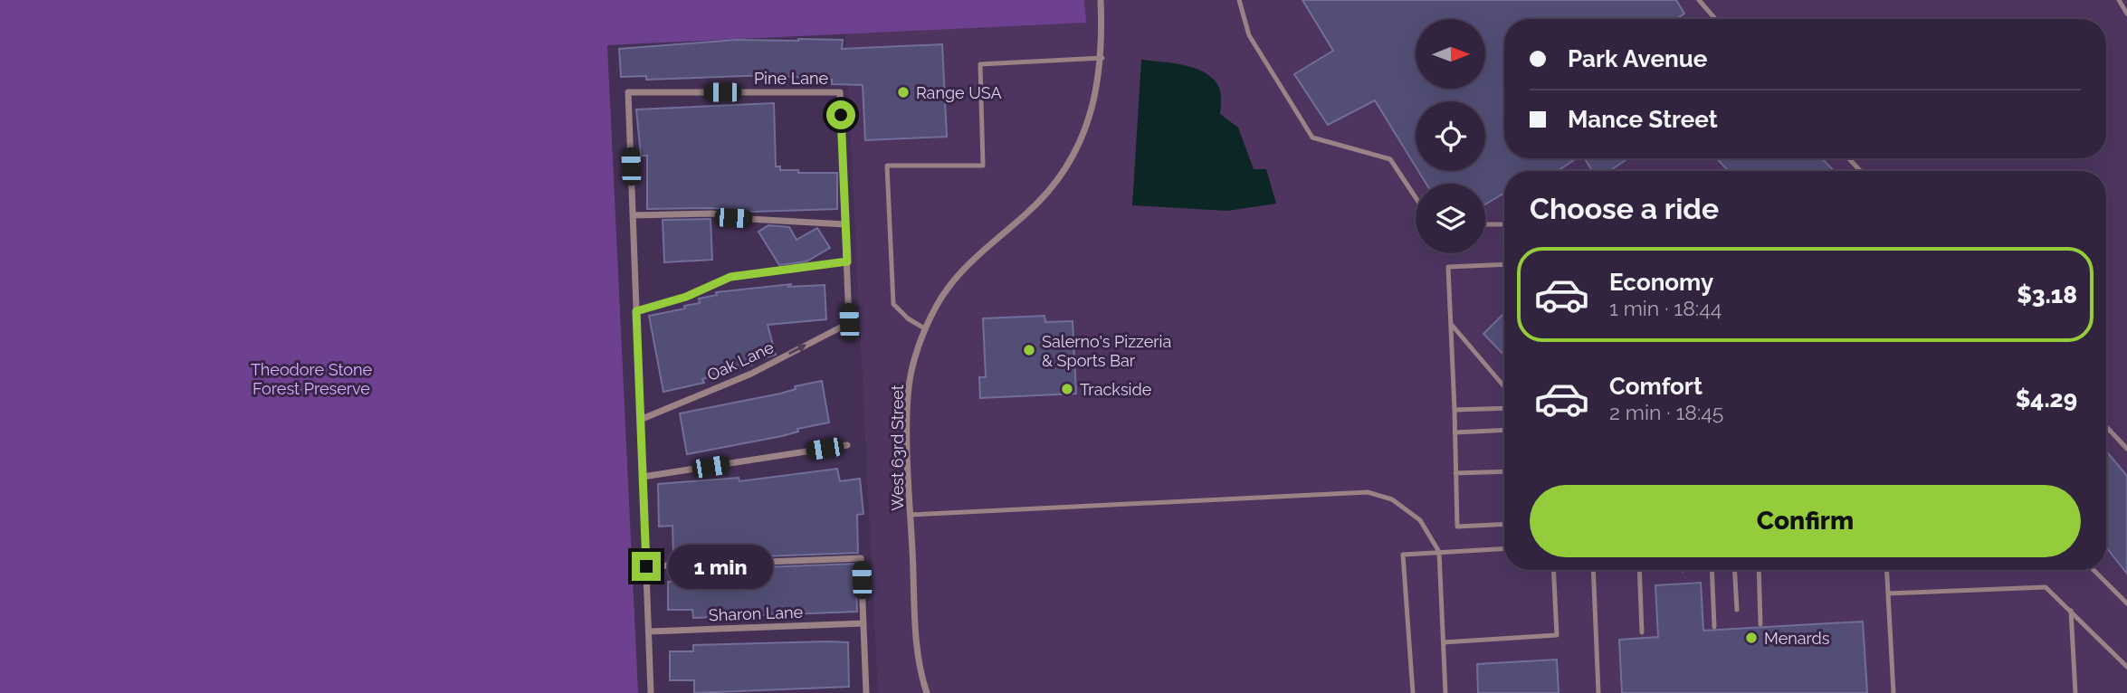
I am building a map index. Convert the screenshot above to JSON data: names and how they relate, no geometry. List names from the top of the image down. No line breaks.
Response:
{"streets":{"street":["Pine Lane","Oak Lane","West 63rd Street","Sharon Lane"]},"one_way":["Oak Lane"],"parks":["Theodore Stone Forest Preserve"],"places":["Range USA","Salerno's Pizzeria & Sports Bar","Trackside","Menards"],"north":"right","page":{"banner":["Park Avenue","Mance Street"],"heading":"Choose a ride","list":[{"name":"Economy","note":"1 min · 18:44","value":"$3.18"},{"name":"Comfort","note":"2 min · 18:45","value":"$4.29"}],"buttons":"Confirm","bubble":"1 min"}}
